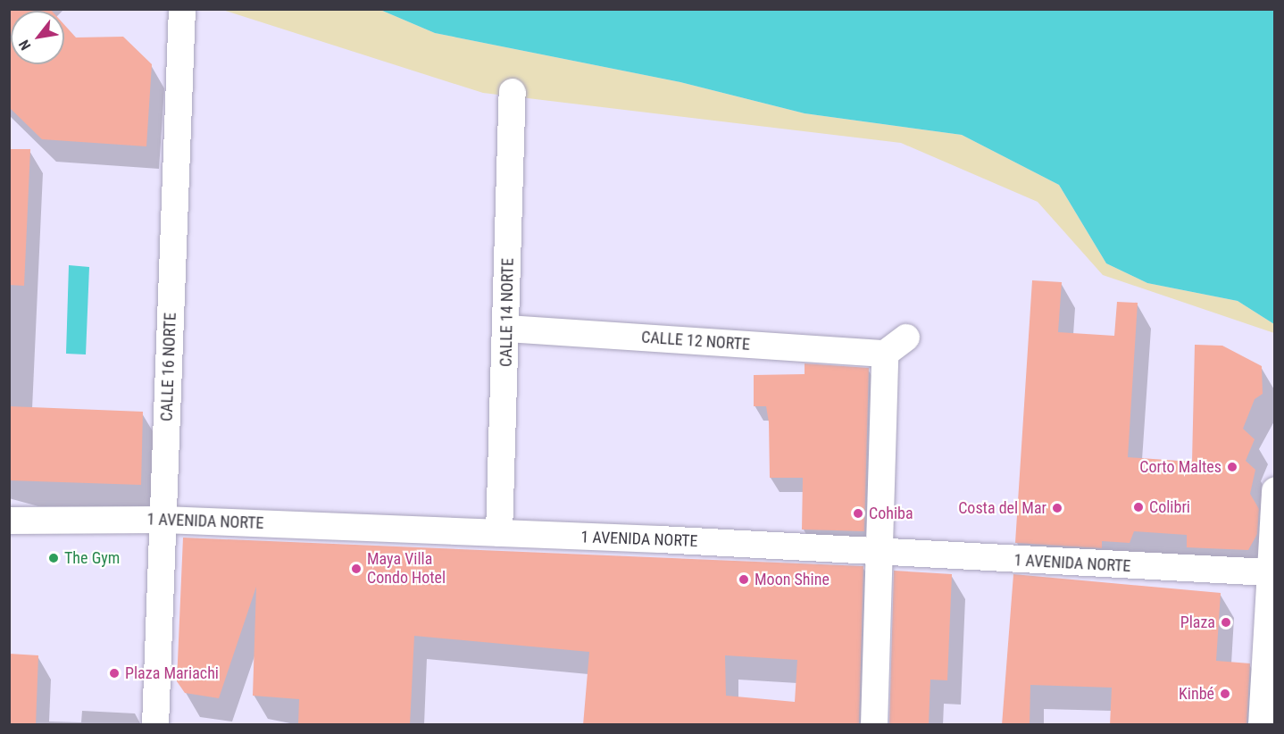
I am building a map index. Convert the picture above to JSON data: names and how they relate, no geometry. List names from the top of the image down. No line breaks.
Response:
{"streets":{"street":["CALLE 14 NORTE","CALLE 12 NORTE","CALLE 16 NORTE","1 AVENIDA NORTE"]},"crossings":[["CALLE 14 NORTE","CALLE 12 NORTE"],["CALLE 14 NORTE","1 AVENIDA NORTE"],["CALLE 16 NORTE","1 AVENIDA NORTE"]],"places":["Corto Maltes","Colibri","Costa del Mar","Cohiba","The Gym","Maya Villa Condo Hotel","Moon Shine","Plaza","Plaza Mariachi","Kinbé"],"north":"bottom left"}
